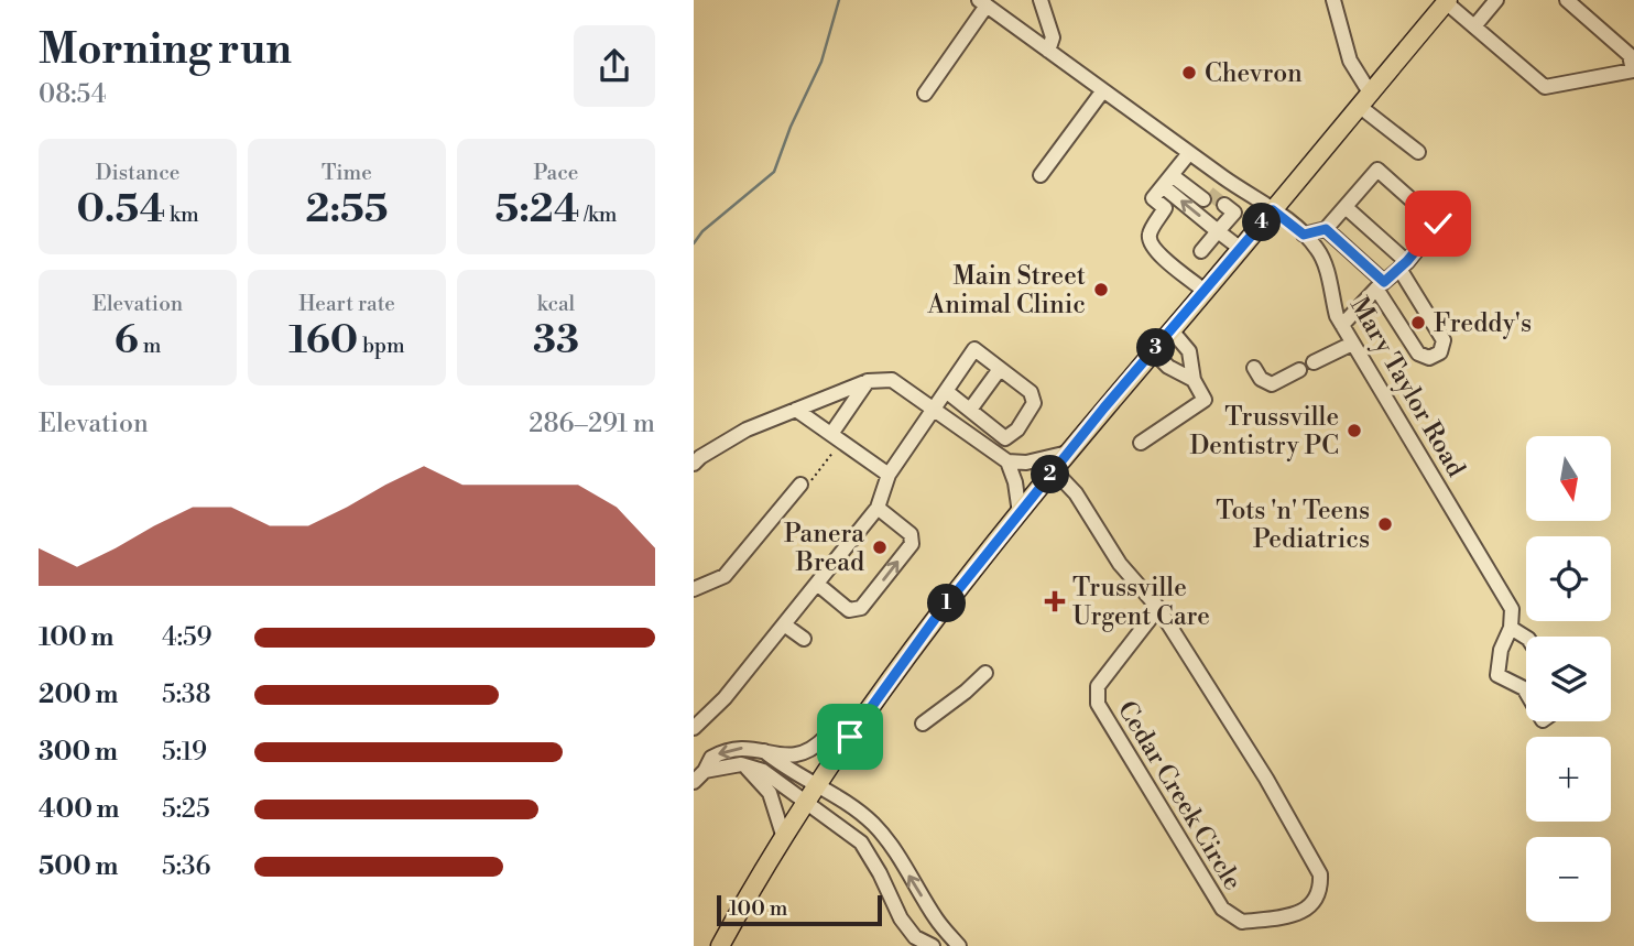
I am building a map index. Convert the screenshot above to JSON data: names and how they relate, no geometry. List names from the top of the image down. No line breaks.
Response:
{"streets":{"street":["Mary Taylor Road","Cedar Creek Circle"]},"places":{"other":["Chevron","Main Street Animal Clinic","Freddy's","Trussville Dentistry PC","Tots 'n' Teens Pediatrics","Panera Bread"],"health":["Trussville Urgent Care"]},"scale_bar":"100 m","north":"bottom","page":{"heading":["Morning run","08:54"],"stats":[["Distance","0.54 km"],["Time","2:55"],["Pace","5:24 /km"],["Elevation","6 m"],["Heart rate","160 bpm"],["kcal","33"]],"pins":["4","3","2","1"],"chart":["Elevation","286–291 m"],"map_buttons":["+","−"],"list":[{"name":"100 m","note":"4:59"},{"name":"200 m","note":"5:38"},{"name":"300 m","note":"5:19"},{"name":"400 m","note":"5:25"},{"name":"500 m","note":"5:36"}],"scale":"100 m"}}
